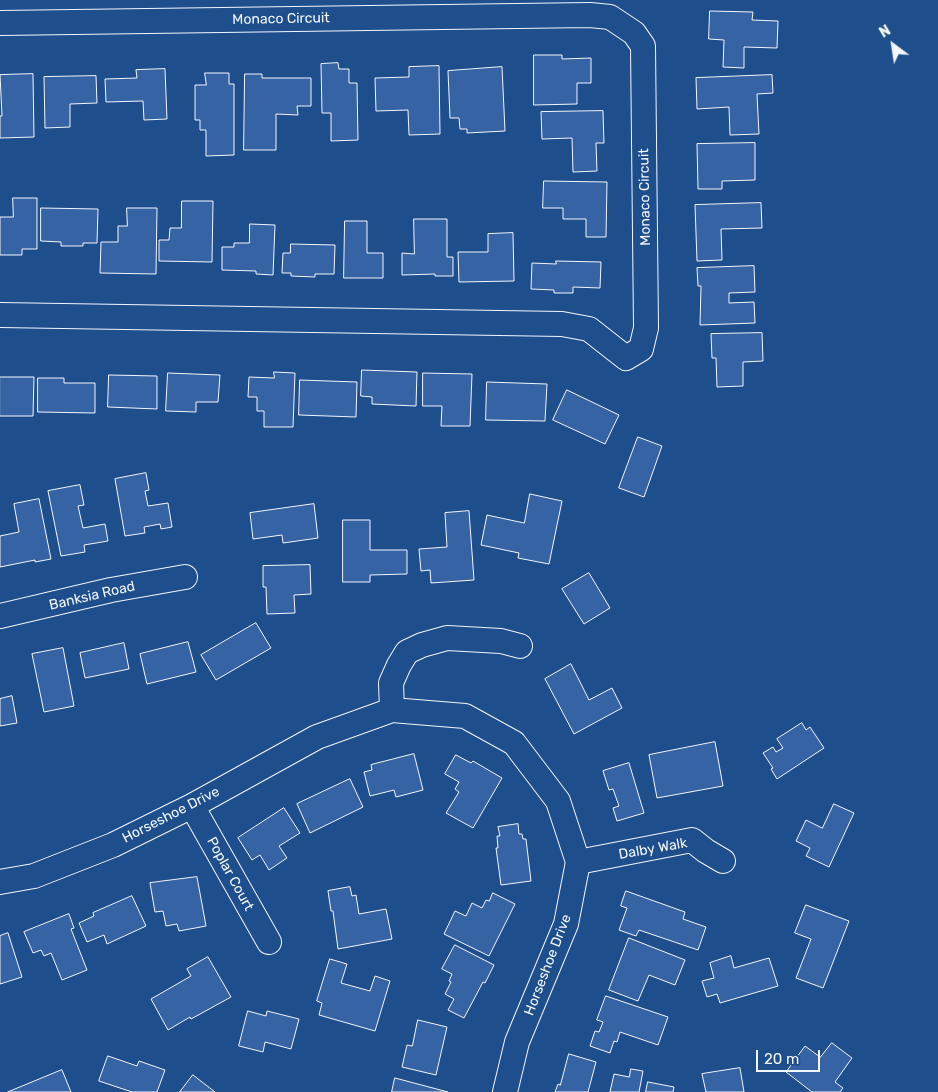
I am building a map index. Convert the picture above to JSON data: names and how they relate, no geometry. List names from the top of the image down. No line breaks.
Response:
{"streets":{"street":["Monaco Circuit","Banksia Road","Horseshoe Drive","Dalby Walk","Poplar Court"]},"crossings":[["Horseshoe Drive","Dalby Walk"],["Horseshoe Drive","Poplar Court"]],"scale_bar":"20 m","north":"top left"}
